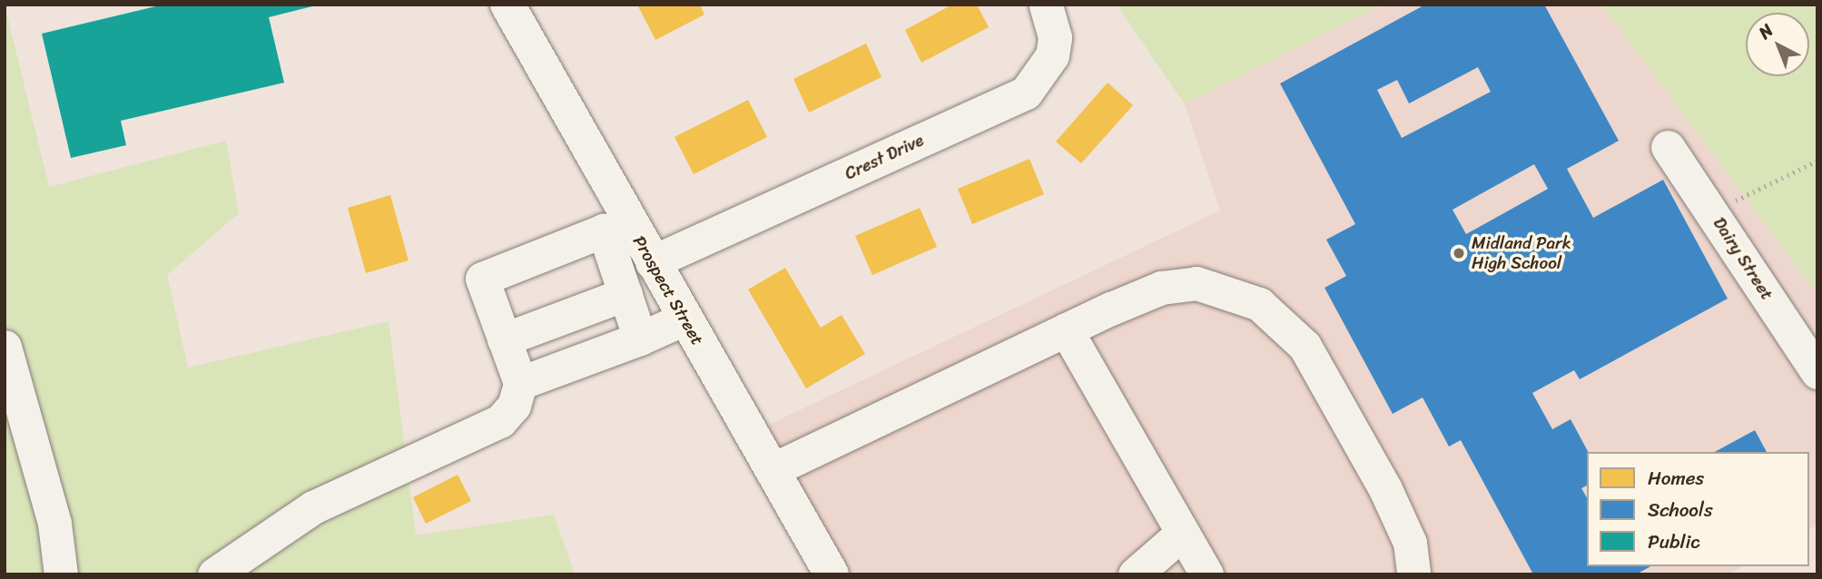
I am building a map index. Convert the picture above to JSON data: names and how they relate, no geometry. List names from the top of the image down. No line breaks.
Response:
{"streets":{"main road":["Prospect Street"],"street":["Crest Drive","Dairy Street"]},"crossings":[["Crest Drive","Prospect Street"]],"places":["Midland Park High School"],"legend":["Homes","Schools","Public"],"north":"top left"}
